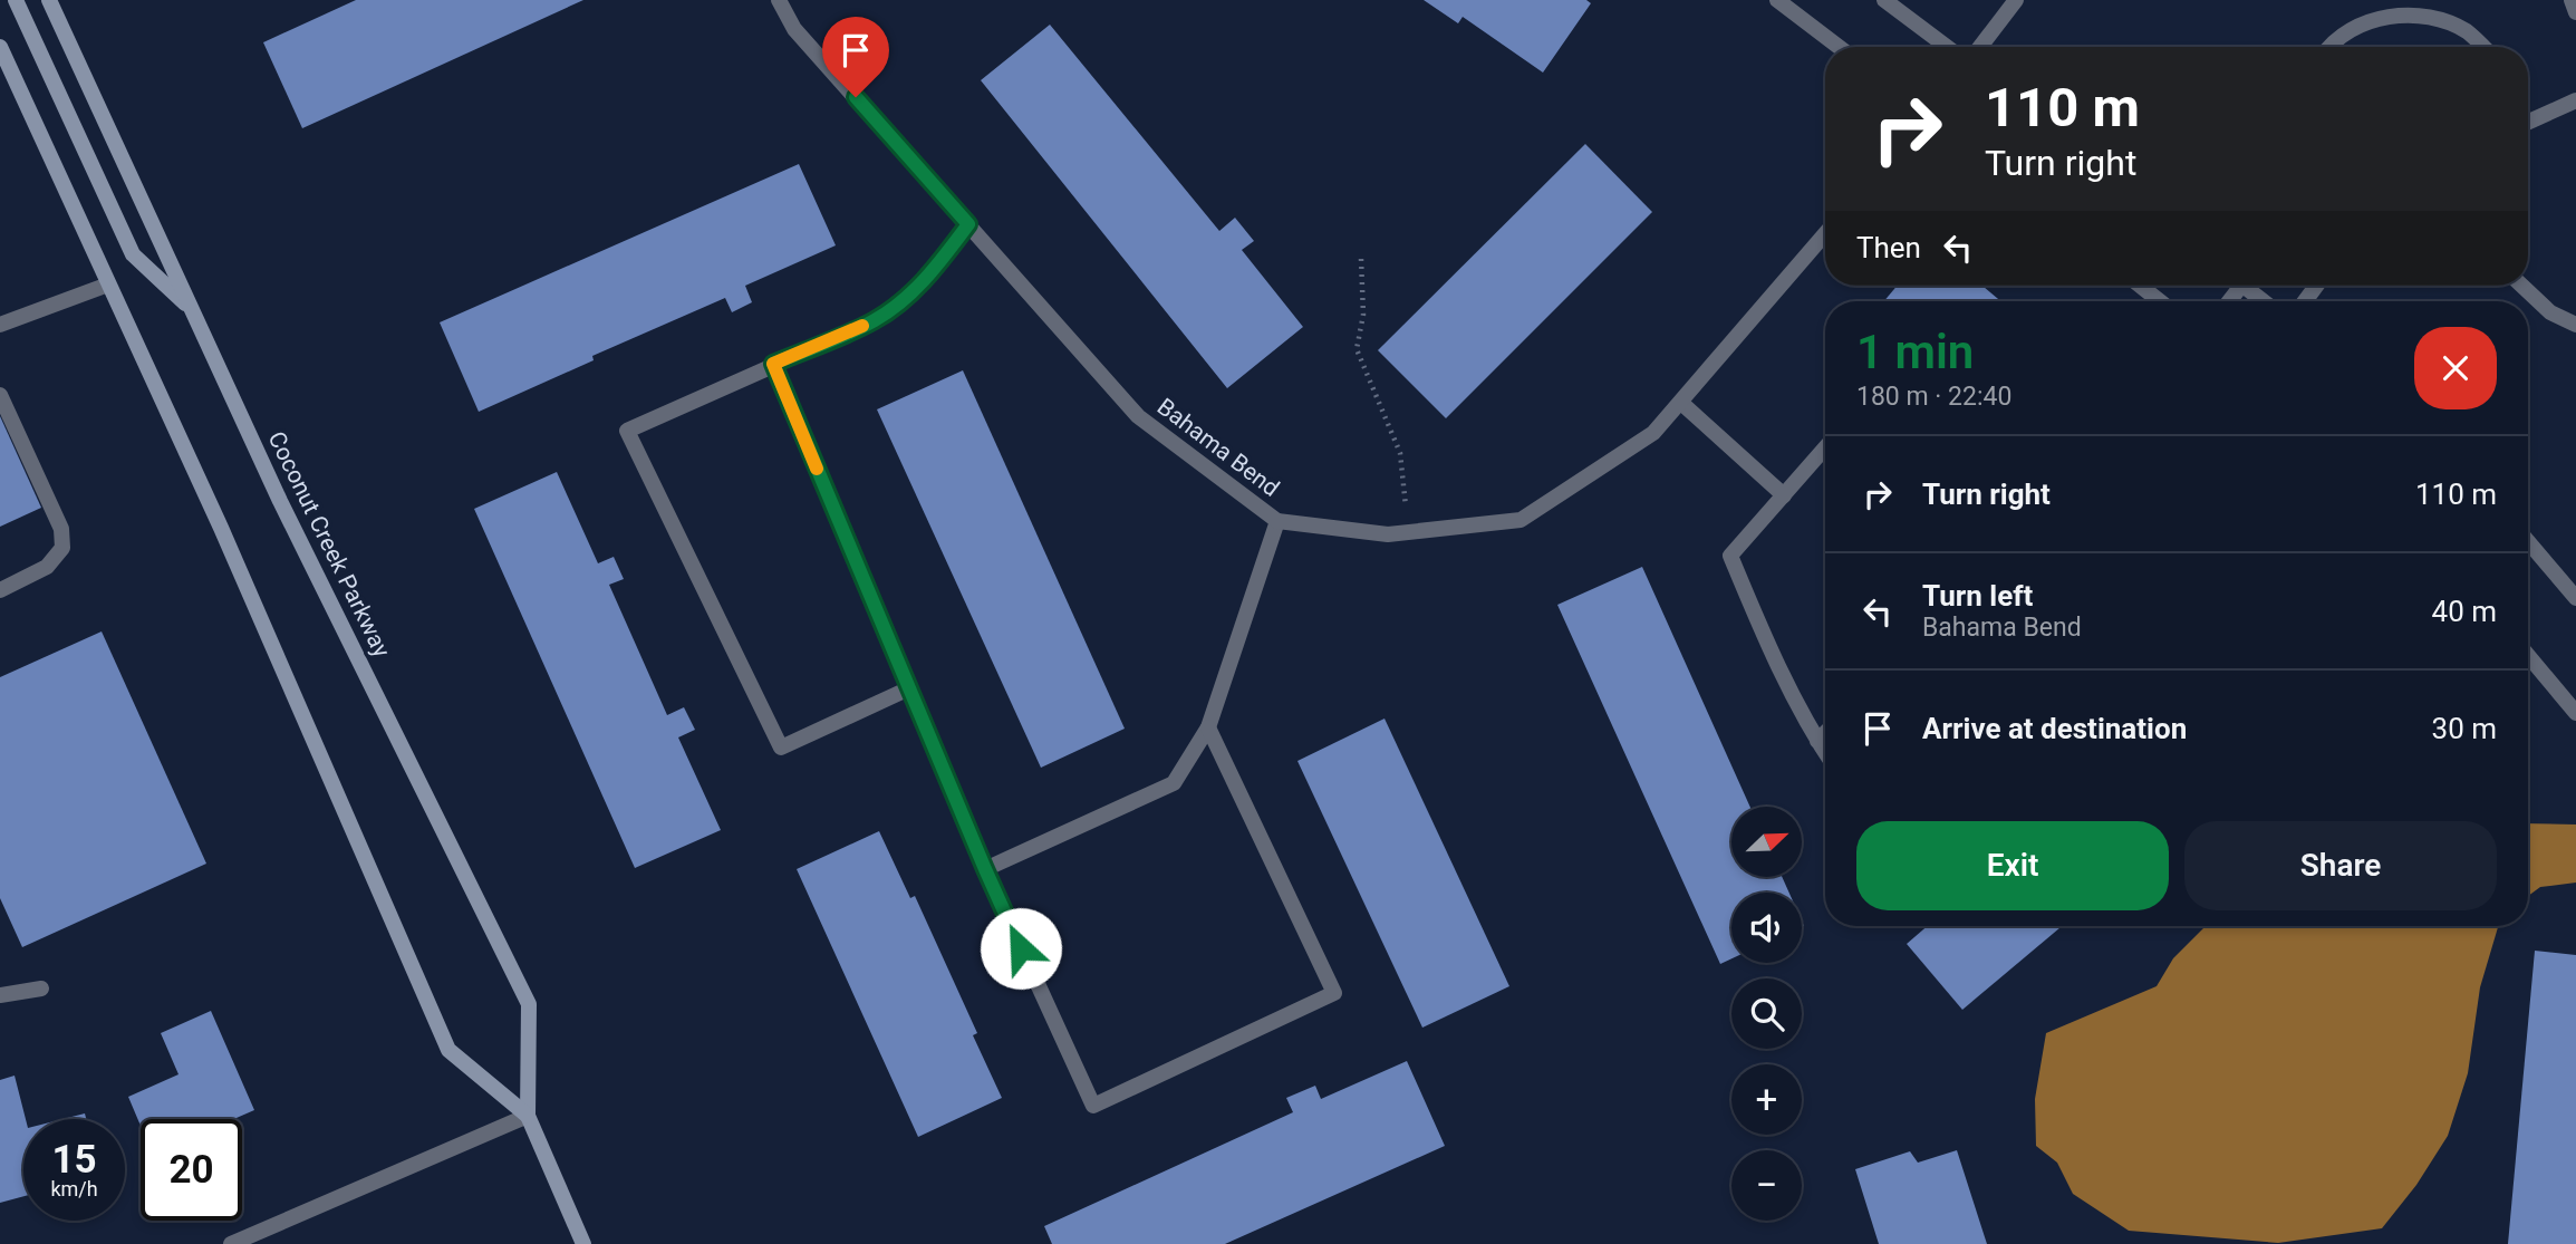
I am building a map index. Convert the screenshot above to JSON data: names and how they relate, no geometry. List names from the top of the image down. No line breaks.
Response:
{"streets":{"main road":["Coconut Creek Parkway"],"street":["Bahama Bend"]},"north":"top right","page":{"turn":["110 m","Turn right"],"then":"Then","heading":["1 min","180 m · 22:40"],"list":[{"name":"Turn right","value":"110 m"},{"name":"Turn left","note":"Bahama Bend","value":"40 m"},{"name":"Arrive at destination","value":"30 m"}],"buttons":["Exit","Share"],"map_buttons":["+","−"],"speed":"15 km/h","limit":"20"}}
